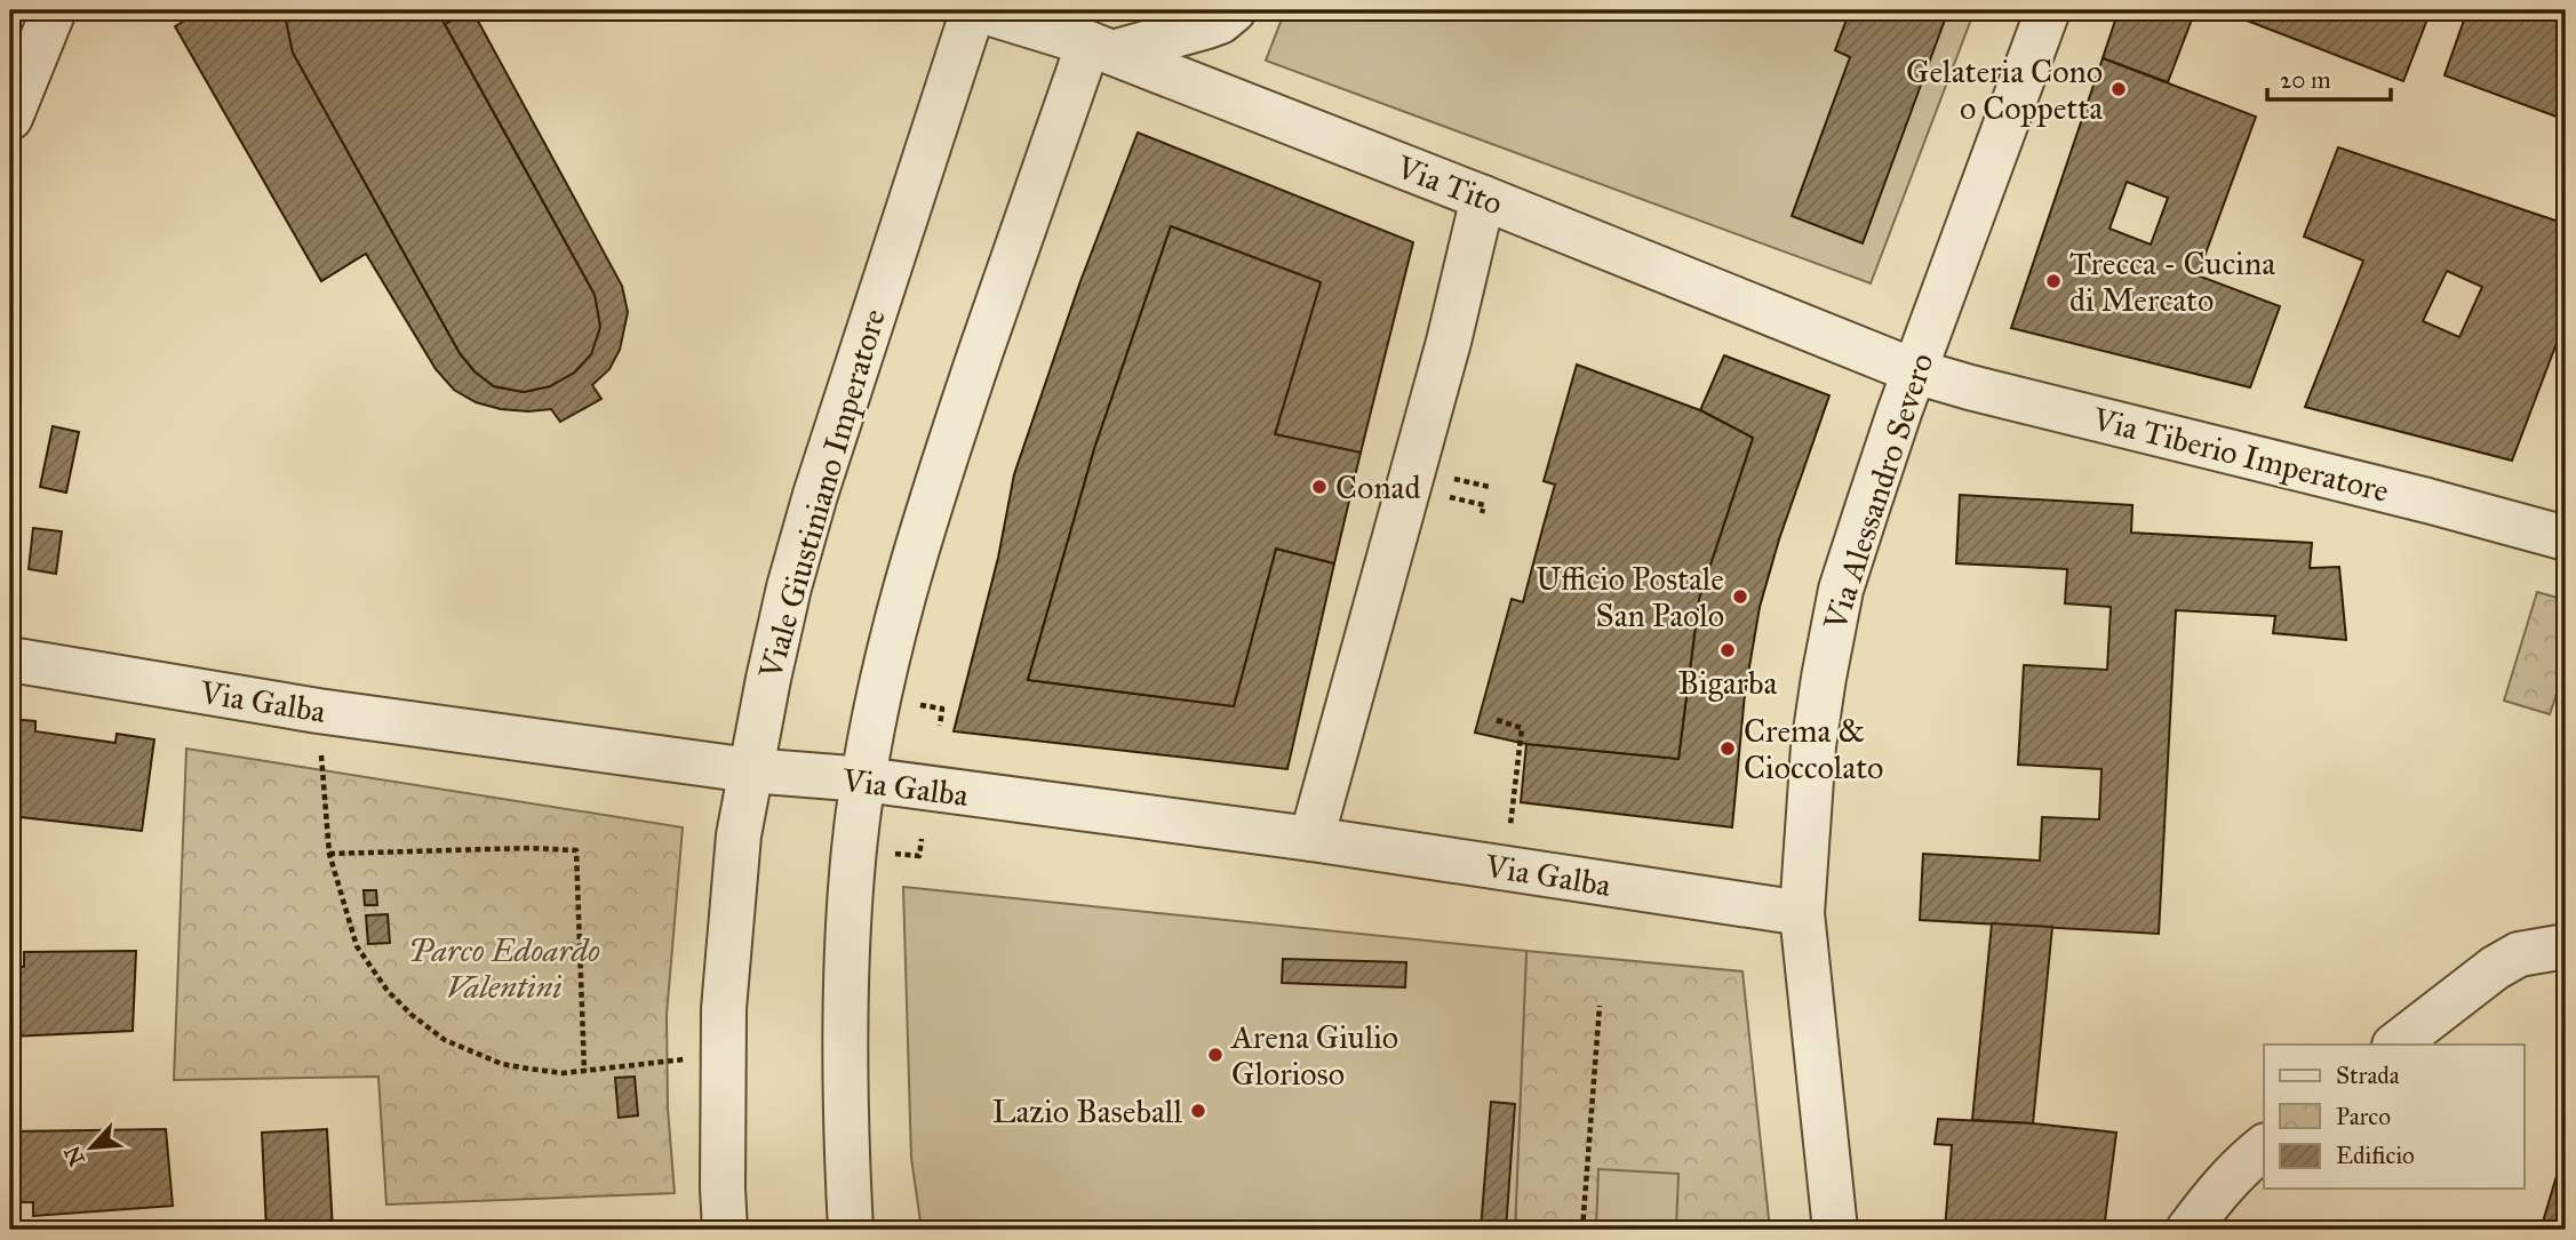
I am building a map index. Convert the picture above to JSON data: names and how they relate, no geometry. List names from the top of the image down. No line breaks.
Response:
{"streets":{"street":["Via Tito","Via Tiberio Imperatore","Via Alessandro Severo","Viale Giustiniano Imperatore","Via Galba"]},"crossings":[["Via Tito","Via Tiberio Imperatore"],["Via Tito","Via Alessandro Severo"],["Via Tiberio Imperatore","Via Alessandro Severo"],["Via Alessandro Severo","Via Galba"],["Viale Giustiniano Imperatore","Via Galba"]],"parks":["Parco Edoardo Valentini"],"places":["Gelateria Cono o Coppetta","Trecca - Cucina di Mercato","Conad","Ufficio Postale San Paolo","Bigarba","Crema & Cioccolato","Arena Giulio Glorioso","Lazio Baseball"],"legend":["Strada","Parco","Edificio"],"scale_bar":"20 m","north":"bottom left"}
